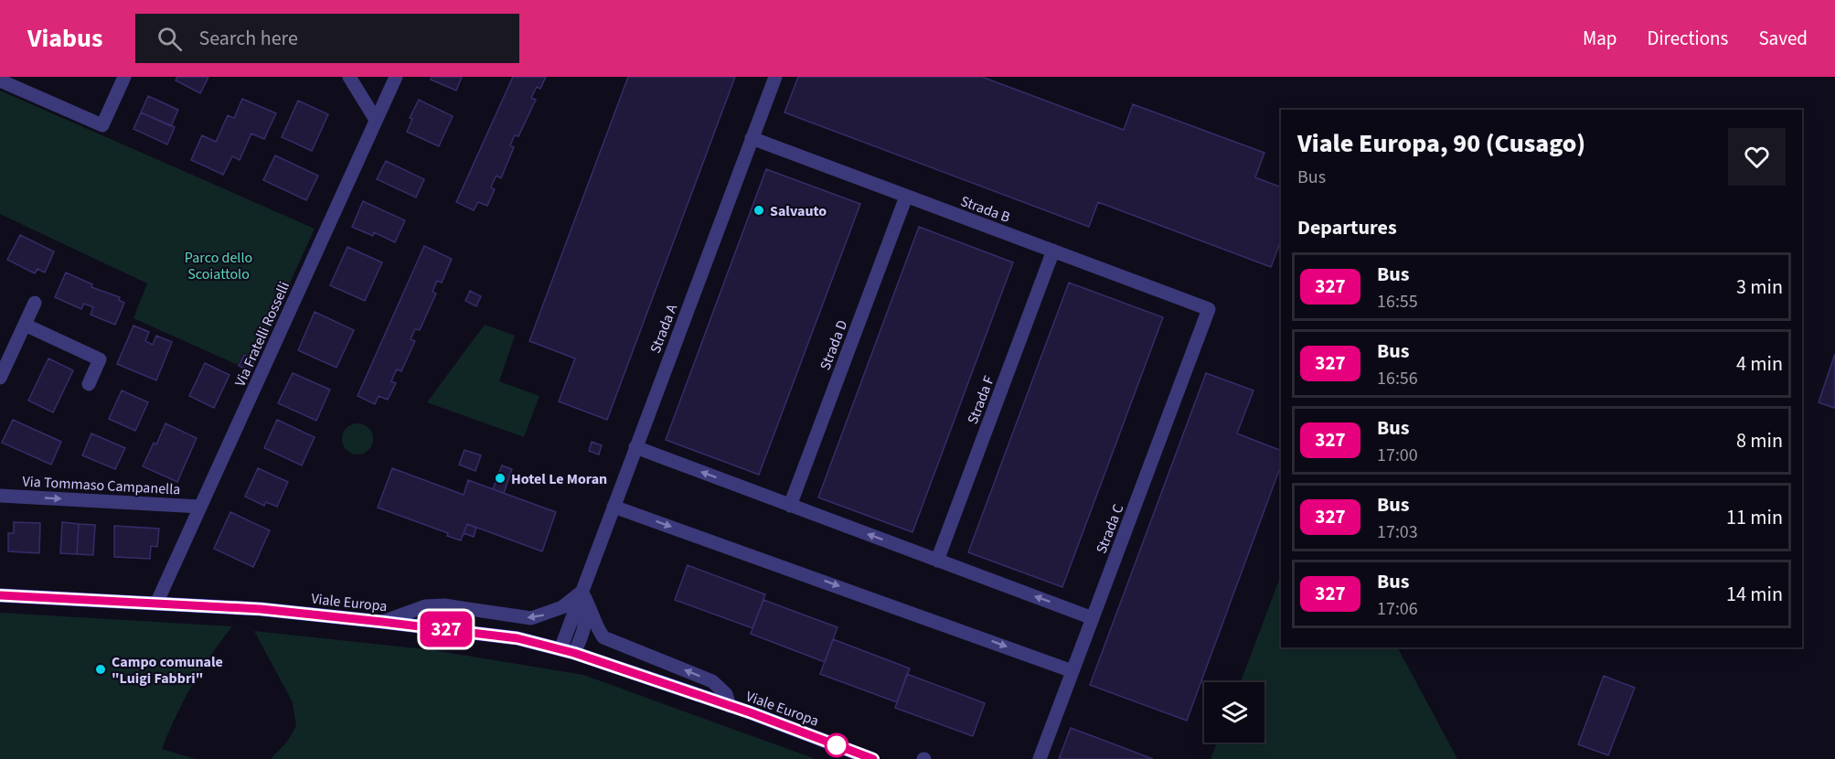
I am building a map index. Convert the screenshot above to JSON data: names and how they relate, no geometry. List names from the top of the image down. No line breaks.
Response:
{"streets":{"main road":["Viale Europa"],"street":["Strada B","Strada A","Via Fratelli Rosselli","Strada D","Strada F","Via Tommaso Campanella","Strada C"]},"crossings":[["Strada B","Strada A"],["Strada B","Strada D"],["Strada B","Strada F"],["Strada B","Strada C"],["Strada A","Viale Europa"],["Via Fratelli Rosselli","Via Tommaso Campanella"],["Via Fratelli Rosselli","Viale Europa"]],"one_way":["Via Tommaso Campanella"],"parks":["Parco dello Scoiattolo"],"places":["Salvauto","Hotel Le Moran","Campo comunale \"Luigi Fabbri\""],"lines":["bus line 327"],"page":{"header":"Viabus","search":"Search here","nav":["Map","Directions","Saved"],"on_map":"327","heading":[["Viale Europa, 90 (Cusago)","Bus"],"Departures"],"list":[{"mark":"327","name":"Bus","note":"16:55","value":"3 min"},{"mark":"327","name":"Bus","note":"16:56","value":"4 min"},{"mark":"327","name":"Bus","note":"17:00","value":"8 min"},{"mark":"327","name":"Bus","note":"17:03","value":"11 min"},{"mark":"327","name":"Bus","note":"17:06","value":"14 min"}]}}
